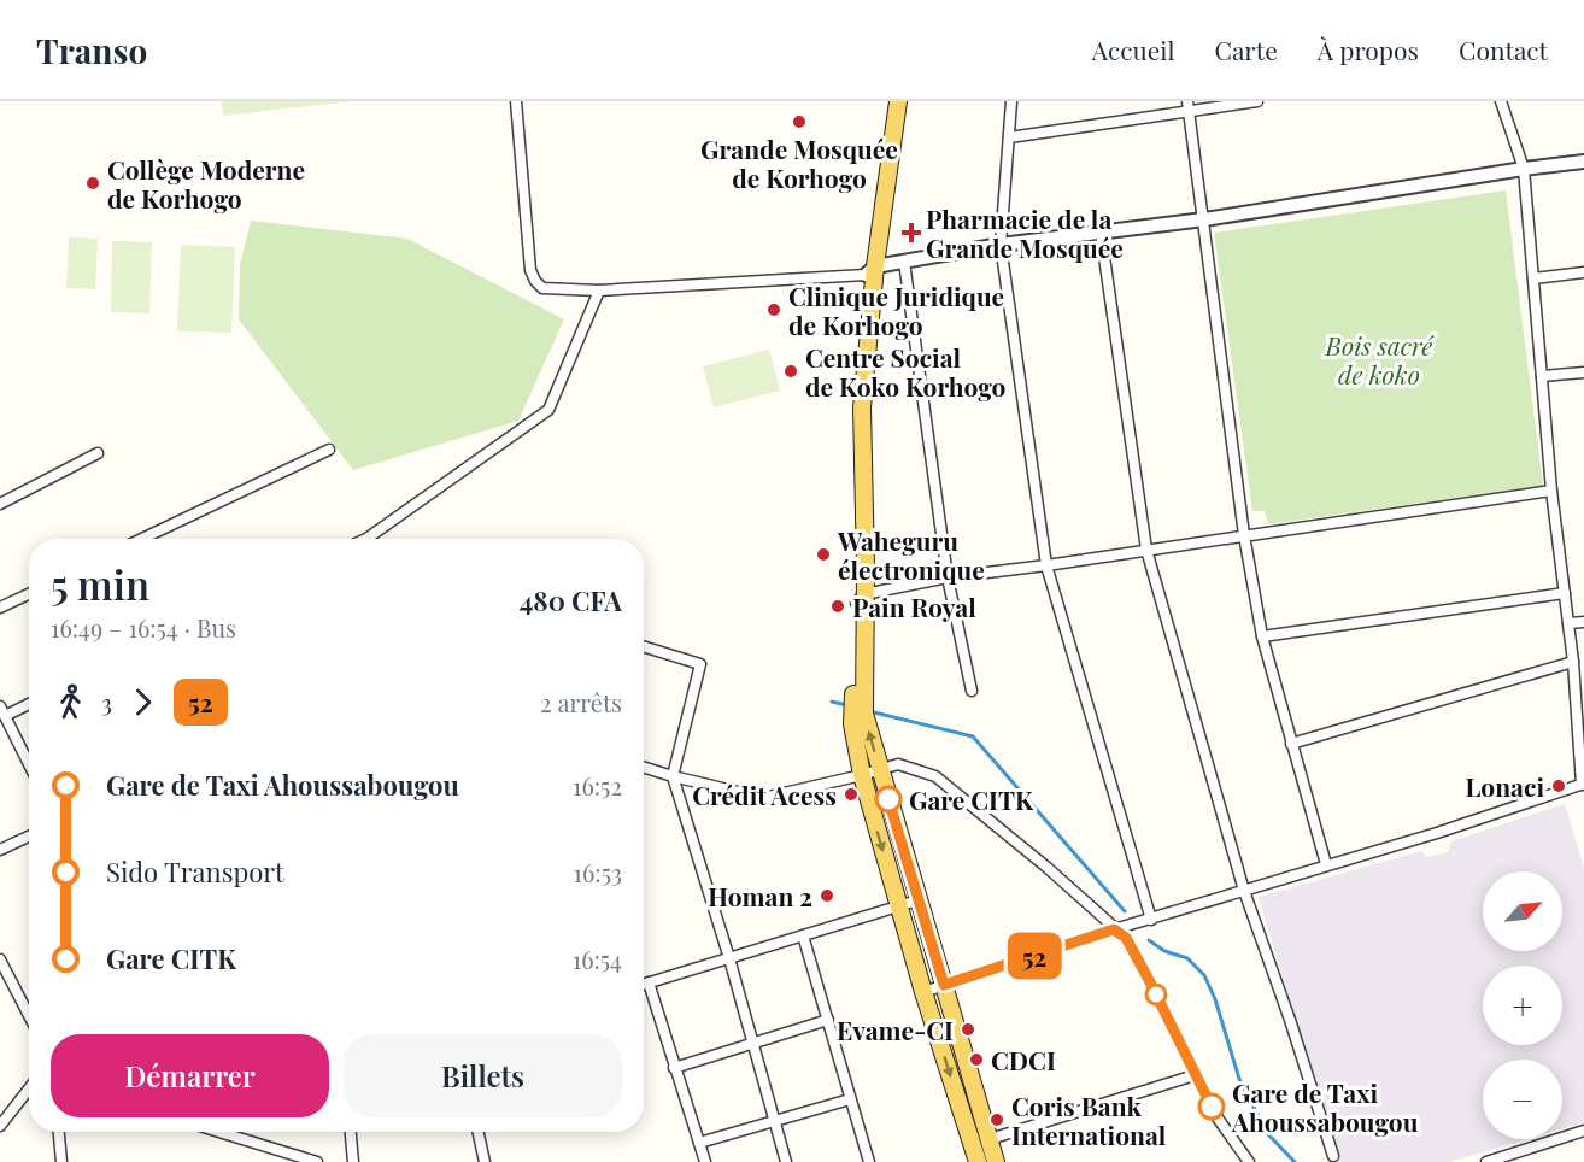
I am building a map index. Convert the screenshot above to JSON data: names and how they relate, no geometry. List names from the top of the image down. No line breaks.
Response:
{"parks":["Bois sacré de koko"],"places":{"other":["Grande Mosquée de Korhogo","Collège Moderne de Korhogo","Clinique Juridique de Korhogo","Centre Social de Koko Korhogo","Waheguru électronique","Pain Royal","Lonaci","Crédit Acess","Gare CITK","Homan 2","Evame-CI","CDCI","Gare de Taxi Ahoussabougou","Coris Bank International"],"health":["Pharmacie de la Grande Mosquée"]},"lines":["bus line 52"],"north":"top right","page":{"header":"Transo","nav":["Accueil","Carte","À propos","Contact"],"on_map":"52","heading":["5 min","16:49 – 16:54 · Bus","480 CFA"],"legs":["3","52","2 arrêts"],"list":[{"name":"Gare de Taxi Ahoussabougou","value":"16:52"},{"name":"Sido Transport","value":"16:53"},{"name":"Gare CITK","value":"16:54"}],"map_buttons":["+","−"],"buttons":["Démarrer","Billets"]}}
